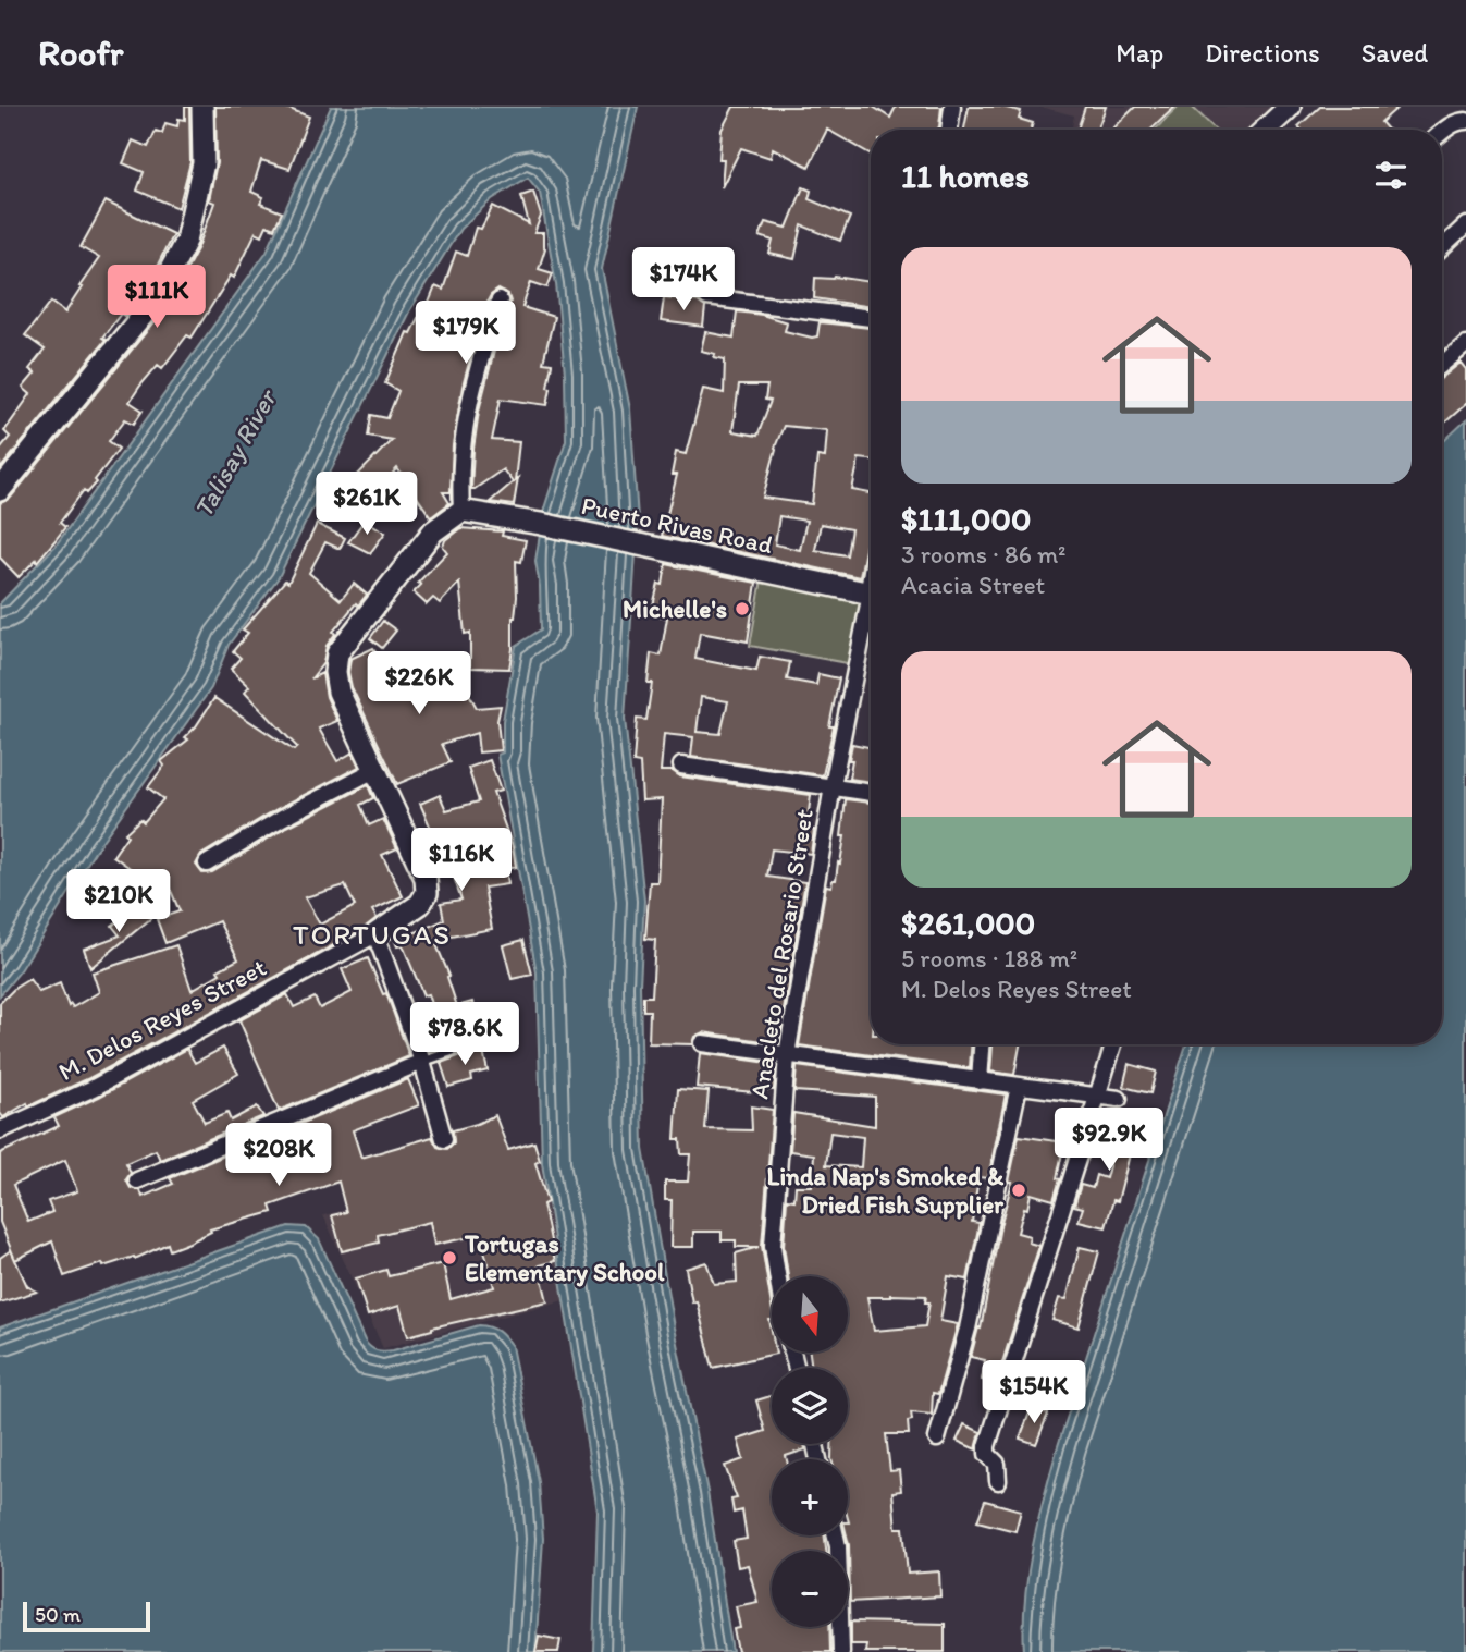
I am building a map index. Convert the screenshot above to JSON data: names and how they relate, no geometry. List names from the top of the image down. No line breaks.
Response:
{"streets":{"street":["Puerto Rivas Road","Anacleto del Rosario Street","M. Delos Reyes Street"]},"crossings":[["Puerto Rivas Road","M. Delos Reyes Street"]],"districts":["TORTUGAS"],"water":["Talisay River"],"places":["Michelle's","Linda Nap's Smoked & Dried Fish Supplier","Tortugas Elementary School"],"scale_bar":"50 m","north":"bottom","page":{"header":"Roofr","nav":["Map","Directions","Saved"],"heading":"11 homes","list":[{"name":"$111,000","note":"3 rooms · 86 m² · Acacia Street"},{"name":"$261,000","note":"5 rooms · 188 m² · M. Delos Reyes Street"}],"price":["$174K","$111K","$179K","$261K","$226K","$116K","$210K","$78.6K","$92.9K","$208K","$154K"],"map_buttons":["+","−"],"scale":"50 m"}}
